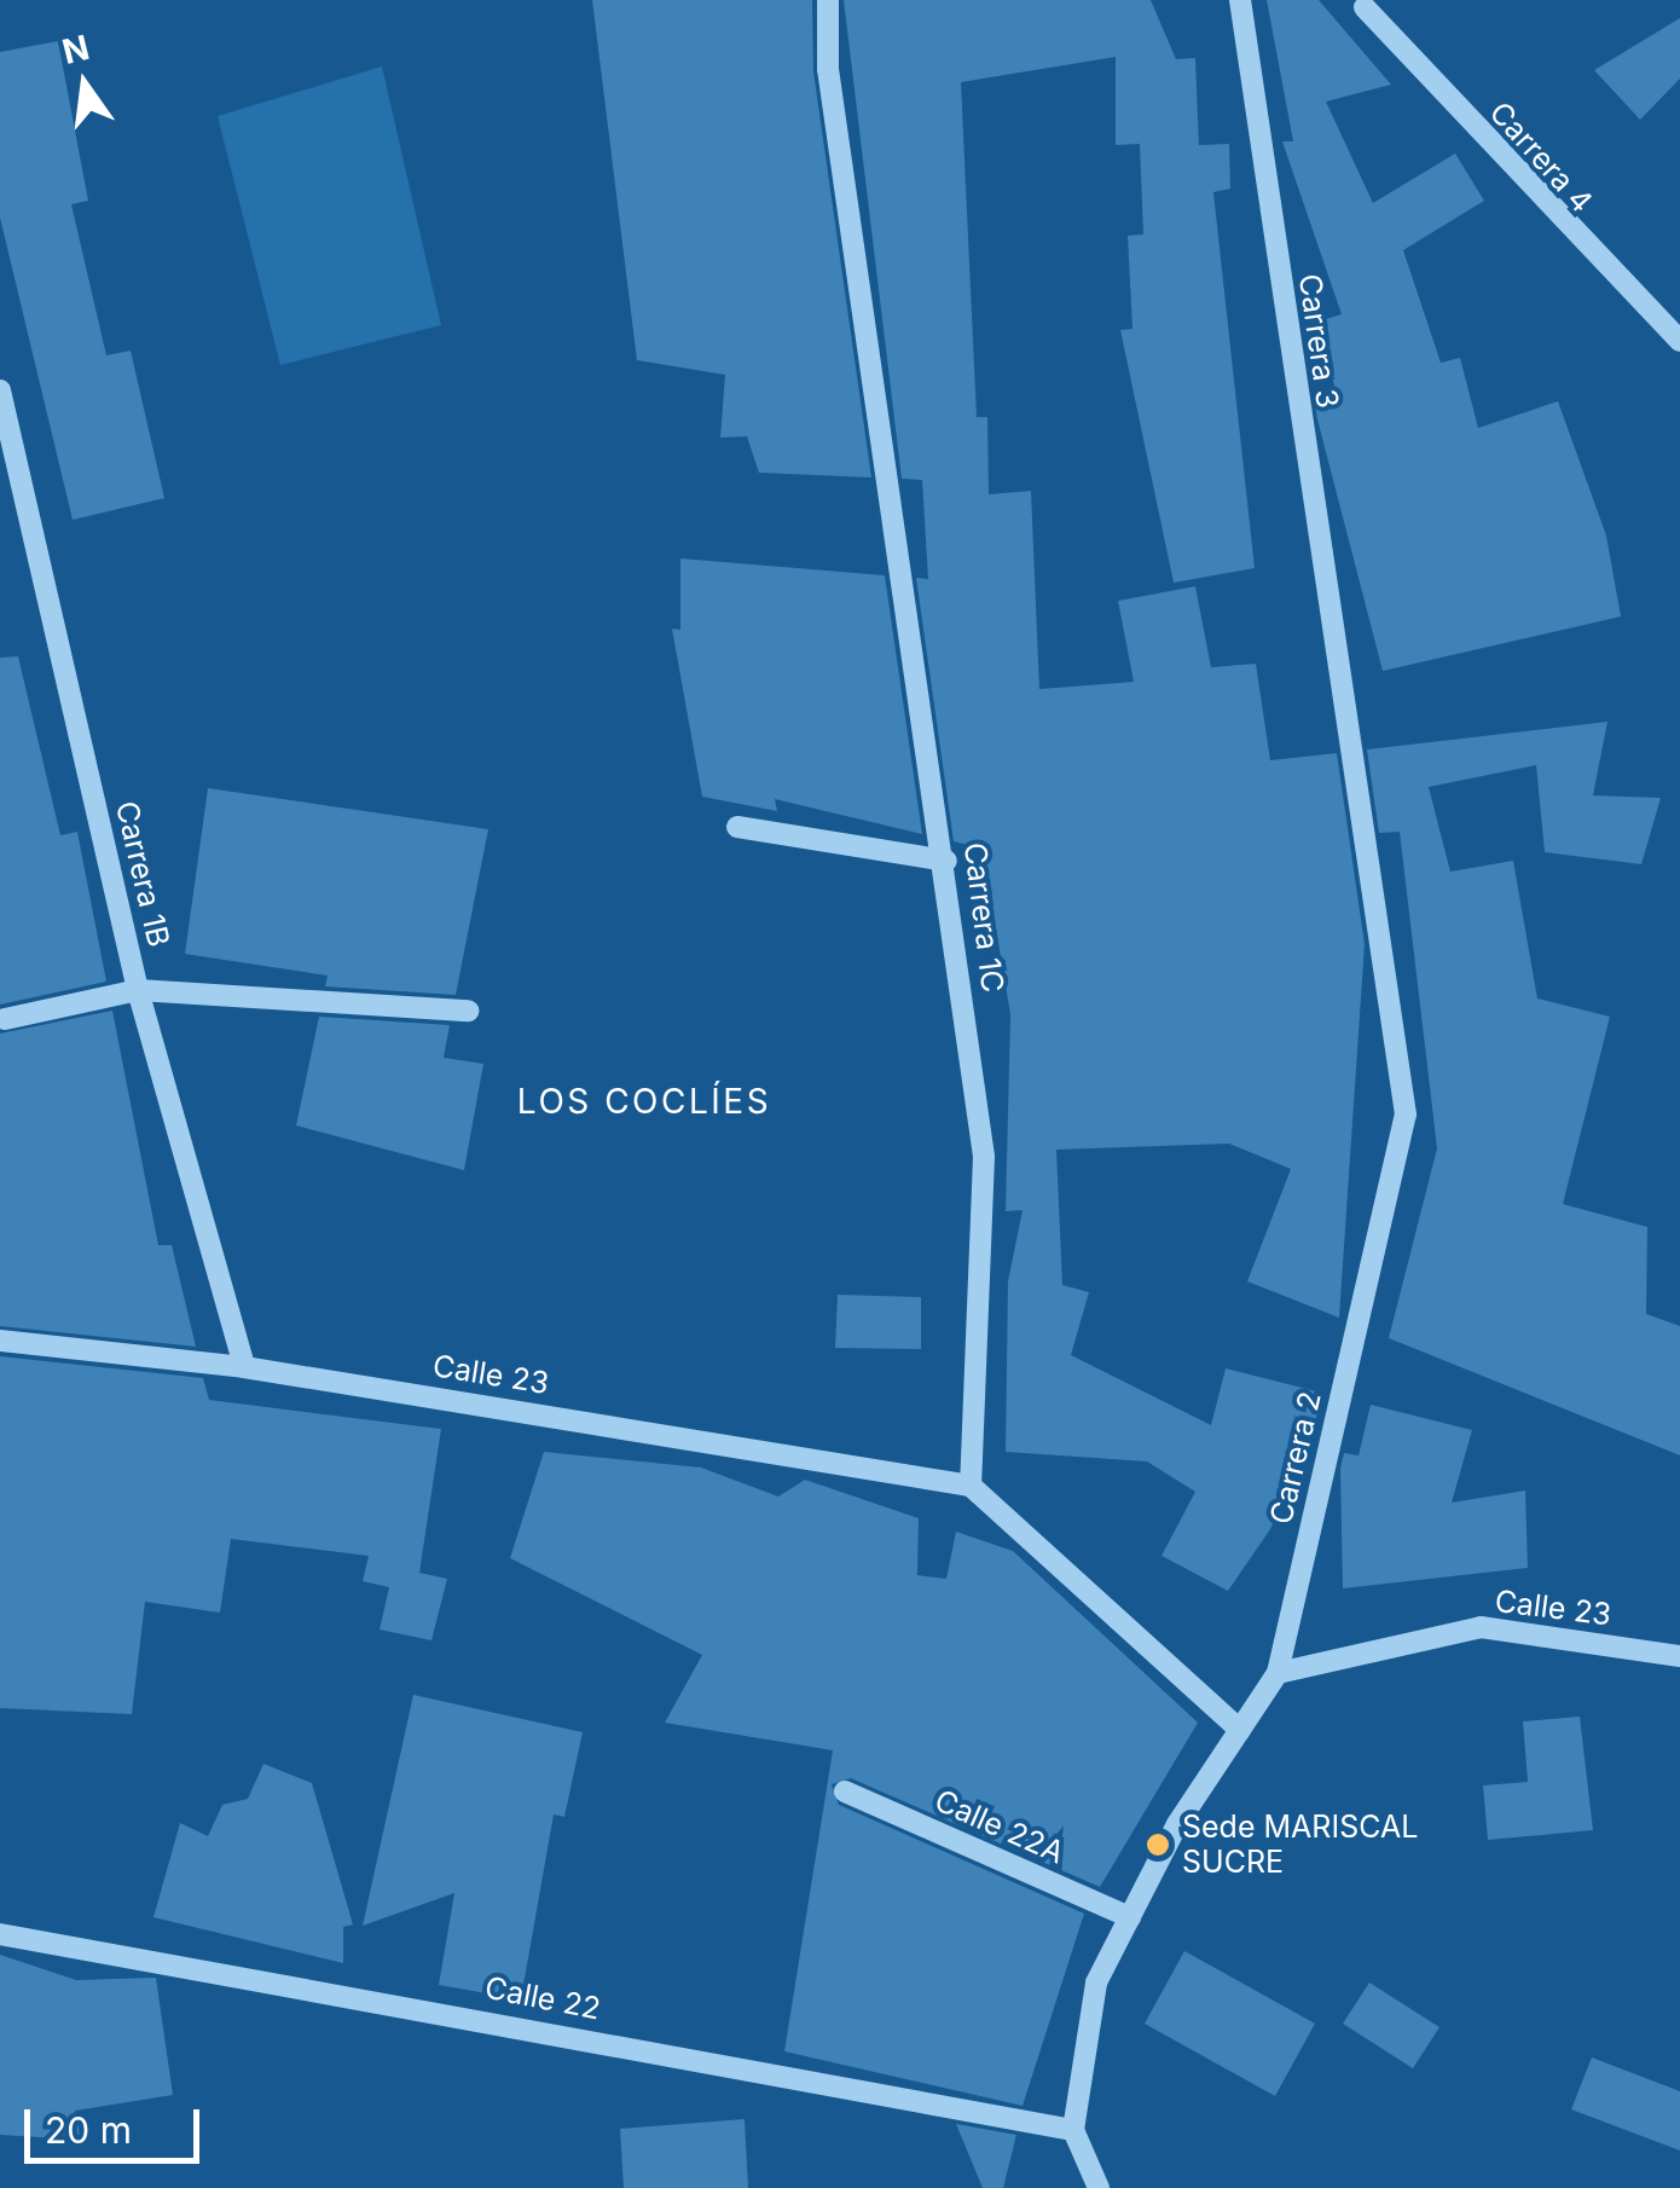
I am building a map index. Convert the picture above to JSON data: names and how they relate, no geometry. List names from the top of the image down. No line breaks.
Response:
{"streets":{"street":["Carrera 4","Carrera 3","Carrera 1B","Carrera 1C","Calle 23","Carrera 2","Calle 22A","Calle 22"]},"crossings":[["Carrera 3","Carrera 2"],["Carrera 1B","Calle 23"],["Carrera 1C","Calle 23"],["Calle 23","Carrera 2"],["Carrera 2","Calle 22A"],["Carrera 2","Calle 22"]],"districts":["LOS COCLÍES"],"places":["Sede MARISCAL SUCRE"],"scale_bar":"20 m","north":"top"}
